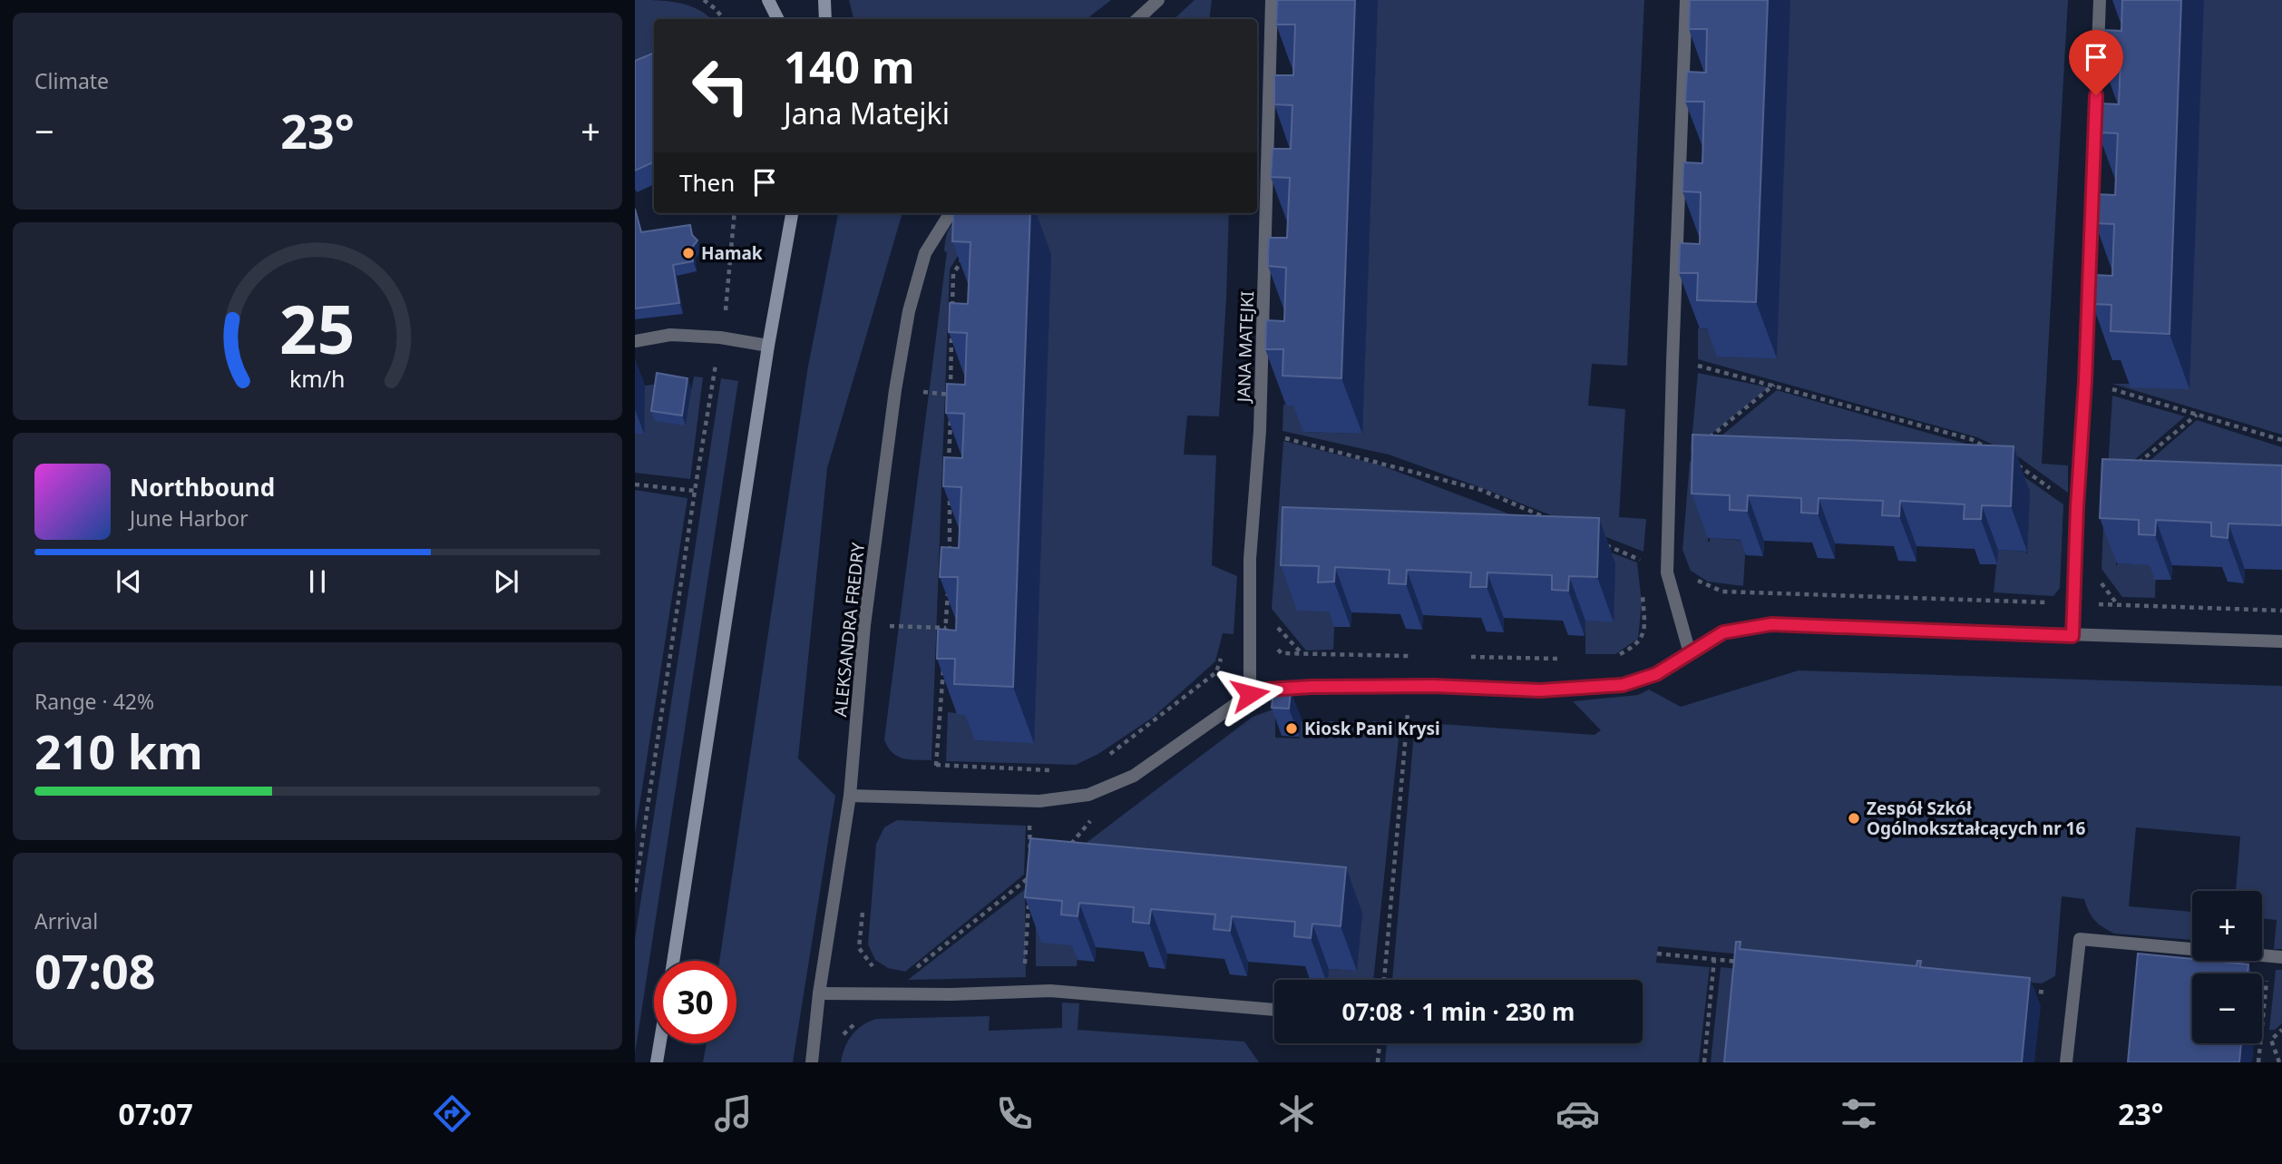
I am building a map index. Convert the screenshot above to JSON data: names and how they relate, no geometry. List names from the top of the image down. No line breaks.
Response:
{"streets":{"street":["JANA MATEJKI","ALEKSANDRA FREDRY"]},"places":["Hamak","Kiosk Pani Krysi","Zespół Szkół Ogólnokształcących nr 16"],"page":{"tile":["Climate",["Range · 42%","210 km"],["Arrival","07:08"]],"turn":["140 m","Jana Matejki"],"heat":["−","23°","+"],"then":"Then","song":["Northbound","June Harbor"],"map_buttons":["+","−"],"limit":"30","trip":"07:08 · 1 min · 230 m","tabs":["07:07","23°"],"gauge":["25","km/h"]}}
